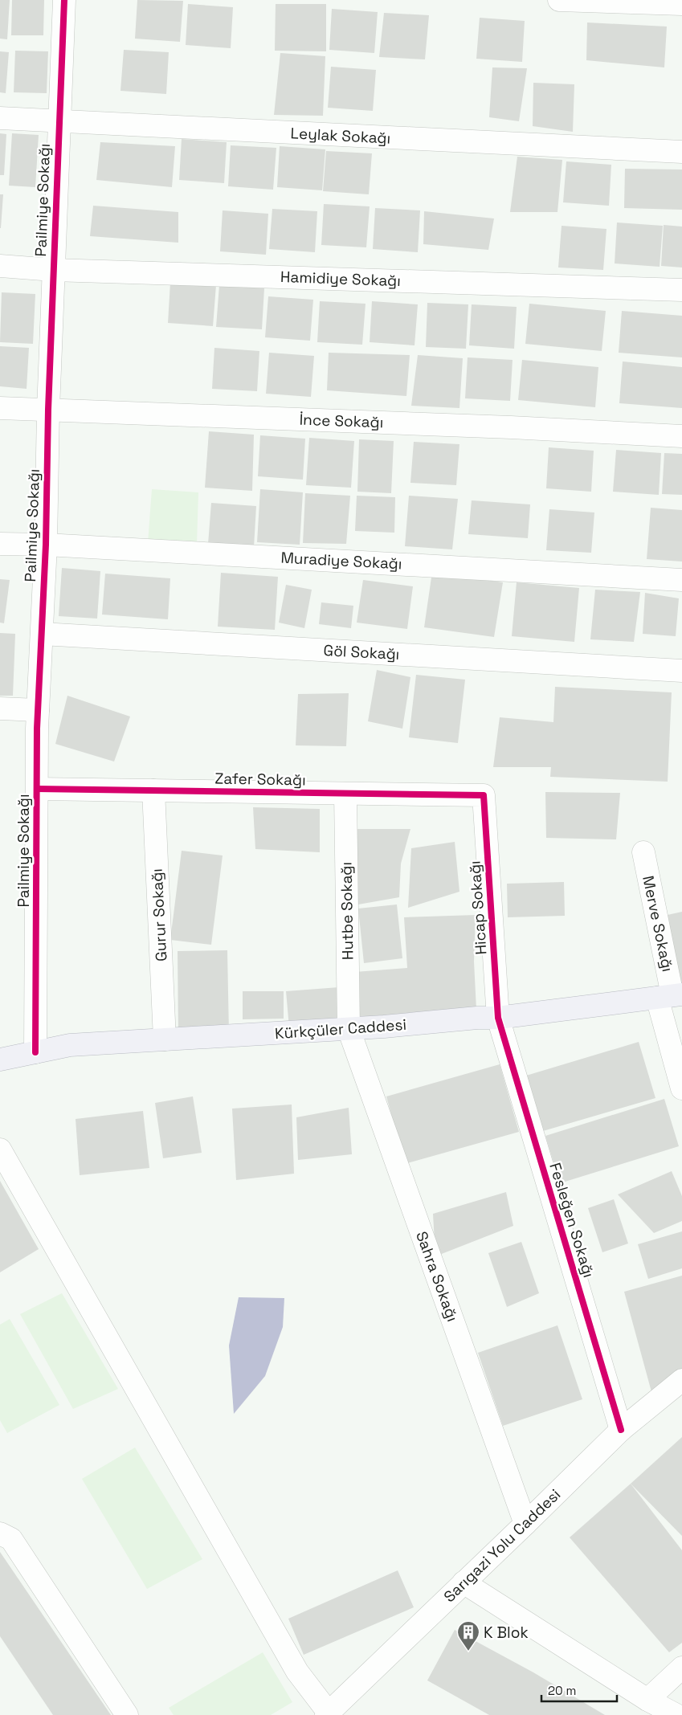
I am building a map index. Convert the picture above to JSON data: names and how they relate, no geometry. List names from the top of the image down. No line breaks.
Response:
{"streets":{"main road":["Kürkçüler Caddesi"],"street":["Leylak Sokağı","Pailmiye Sokağı","Hamidiye Sokağı","İnce Sokağı","Muradiye Sokağı","Göl Sokağı","Zafer Sokağı","Hicap Sokağı","Hutbe Sokağı","Gurur Sokağı","Merve Sokağı","Fesleğen Sokağı","Sahra Sokağı","Sarıgazi Yolu Caddesi"]},"crossings":[["Leylak Sokağı","Pailmiye Sokağı"],["Pailmiye Sokağı","Hamidiye Sokağı"],["Pailmiye Sokağı","İnce Sokağı"],["Pailmiye Sokağı","Muradiye Sokağı"],["Pailmiye Sokağı","Göl Sokağı"],["Pailmiye Sokağı","Zafer Sokağı"],["Pailmiye Sokağı","Kürkçüler Caddesi"],["Zafer Sokağı","Hicap Sokağı"],["Zafer Sokağı","Hutbe Sokağı"],["Zafer Sokağı","Gurur Sokağı"],["Hicap Sokağı","Kürkçüler Caddesi"],["Hicap Sokağı","Fesleğen Sokağı"],["Hutbe Sokağı","Kürkçüler Caddesi"],["Hutbe Sokağı","Sahra Sokağı"],["Gurur Sokağı","Kürkçüler Caddesi"],["Merve Sokağı","Kürkçüler Caddesi"],["Kürkçüler Caddesi","Fesleğen Sokağı"],["Kürkçüler Caddesi","Sahra Sokağı"],["Fesleğen Sokağı","Sarıgazi Yolu Caddesi"],["Sahra Sokağı","Sarıgazi Yolu Caddesi"]],"places":{"building":["K Blok"]},"scale_bar":"20 m"}
